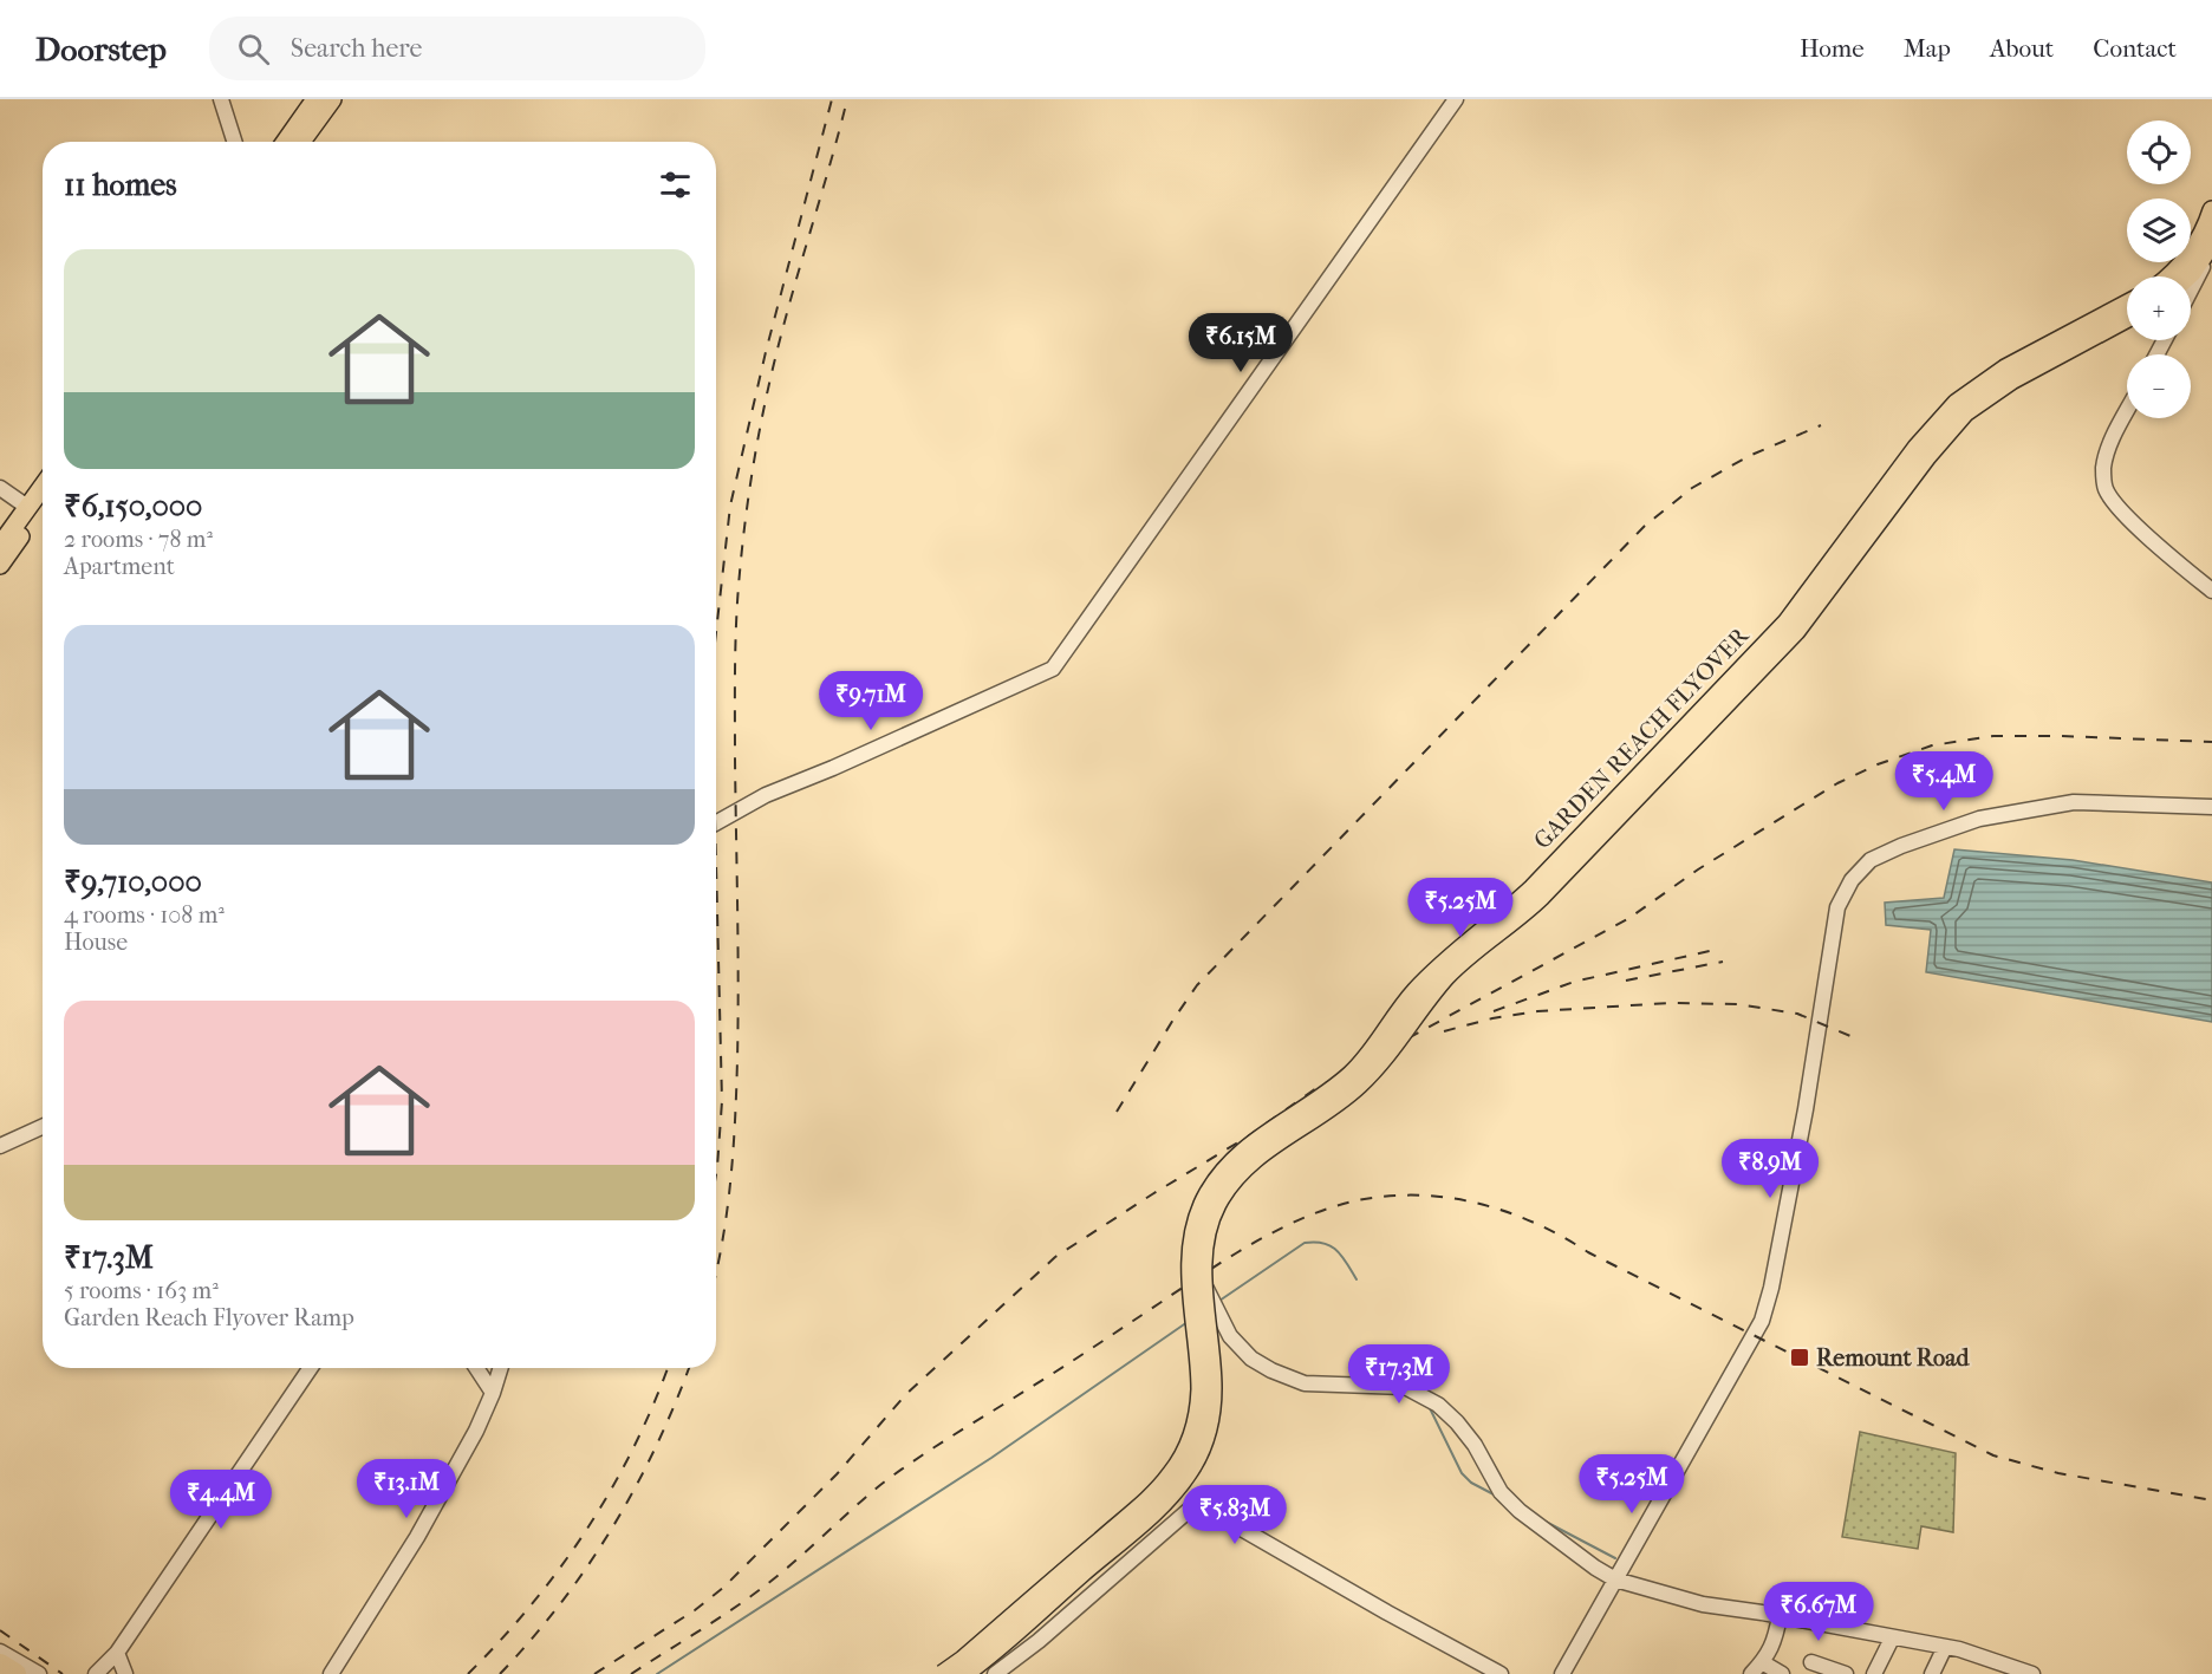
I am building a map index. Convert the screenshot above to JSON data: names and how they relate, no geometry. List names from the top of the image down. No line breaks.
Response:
{"streets":{"main road":["GARDEN REACH FLYOVER"]},"places":{"transit":["Remount Road"]},"page":{"header":"Doorstep","search":"Search here","nav":["Home","Map","About","Contact"],"map_buttons":["+","−"],"heading":"11 homes","list":[{"name":"₹6,150,000","note":"2 rooms · 78 m² · Apartment"},{"name":"₹9,710,000","note":"4 rooms · 108 m² · House"},{"name":"₹17.3M","note":"5 rooms · 163 m² · Garden Reach Flyover Ramp"}],"price":["₹6.15M","₹9.71M","₹5.4M","₹5.25M","₹8.9M","₹17.3M","₹5.25M","₹13.1M","₹4.4M","₹5.83M","₹6.67M"]}}
